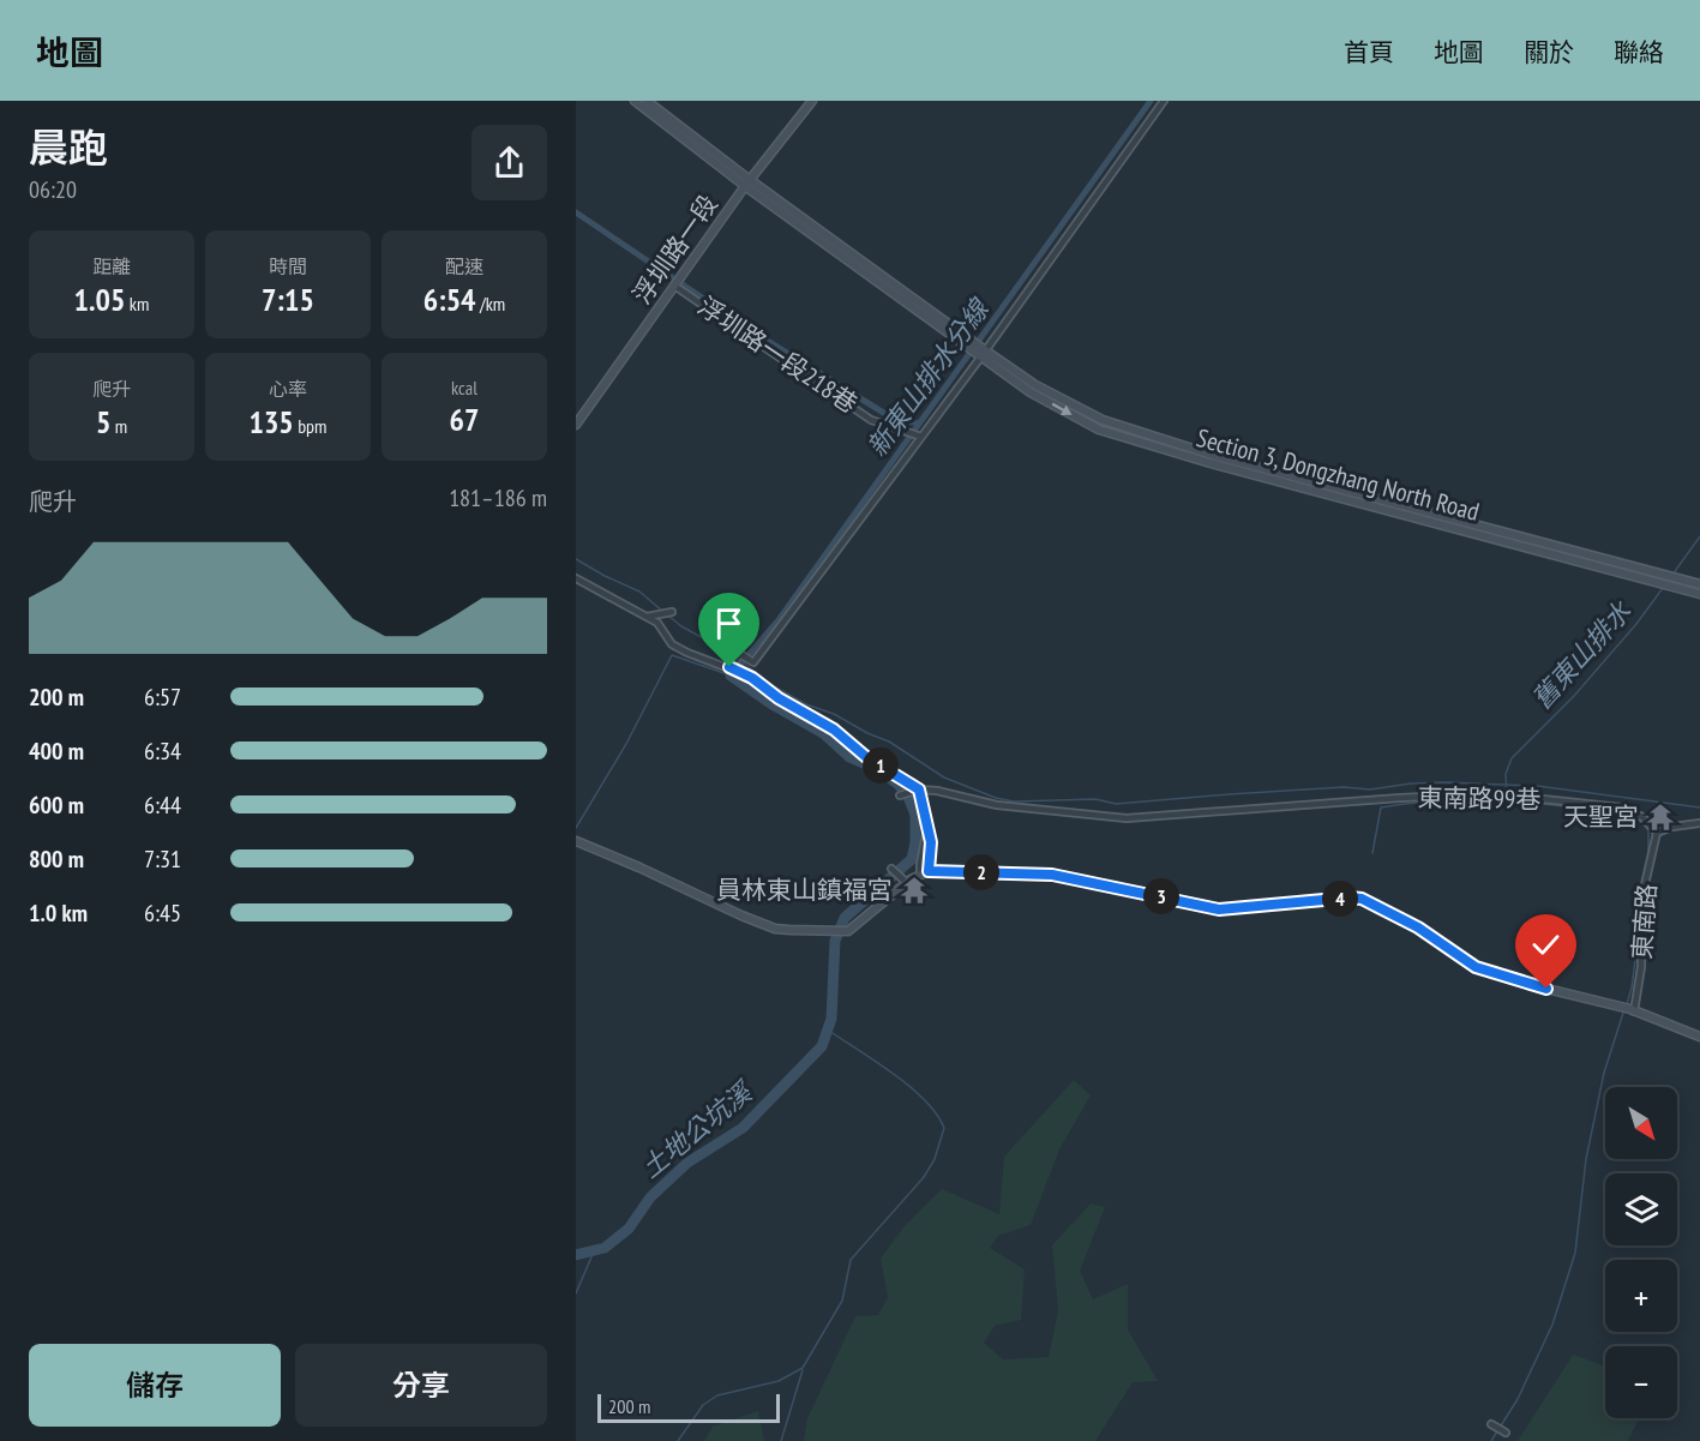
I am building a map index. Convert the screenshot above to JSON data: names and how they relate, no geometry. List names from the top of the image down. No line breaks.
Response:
{"streets":{"street":["浮圳路一段","浮圳路一段218巷","Section 3, Dongzhang North Road","東南路99巷","東南路"]},"crossings":[["浮圳路一段","浮圳路一段218巷"],["東南路99巷","東南路"]],"water":["新東山排水分線","舊東山排水","土地公坑溪"],"places":{"temple":["天聖宮","員林東山鎮福宮"]},"scale_bar":"200 m","north":"bottom right","page":{"header":"地圖","nav":["首頁","地圖","關於","聯絡"],"heading":["晨跑","06:20"],"stats":[["距離","1.05 km"],["時間","7:15"],["配速","6:54 /km"],["爬升","5 m"],["心率","135 bpm"],["kcal","67"]],"chart":["爬升","181–186 m"],"list":[{"name":"200 m","note":"6:57"},{"name":"400 m","note":"6:34"},{"name":"600 m","note":"6:44"},{"name":"800 m","note":"7:31"},{"name":"1.0 km","note":"6:45"}],"pins":["1","2","3","4"],"map_buttons":["+","−"],"buttons":["儲存","分享"],"scale":"200 m"}}
